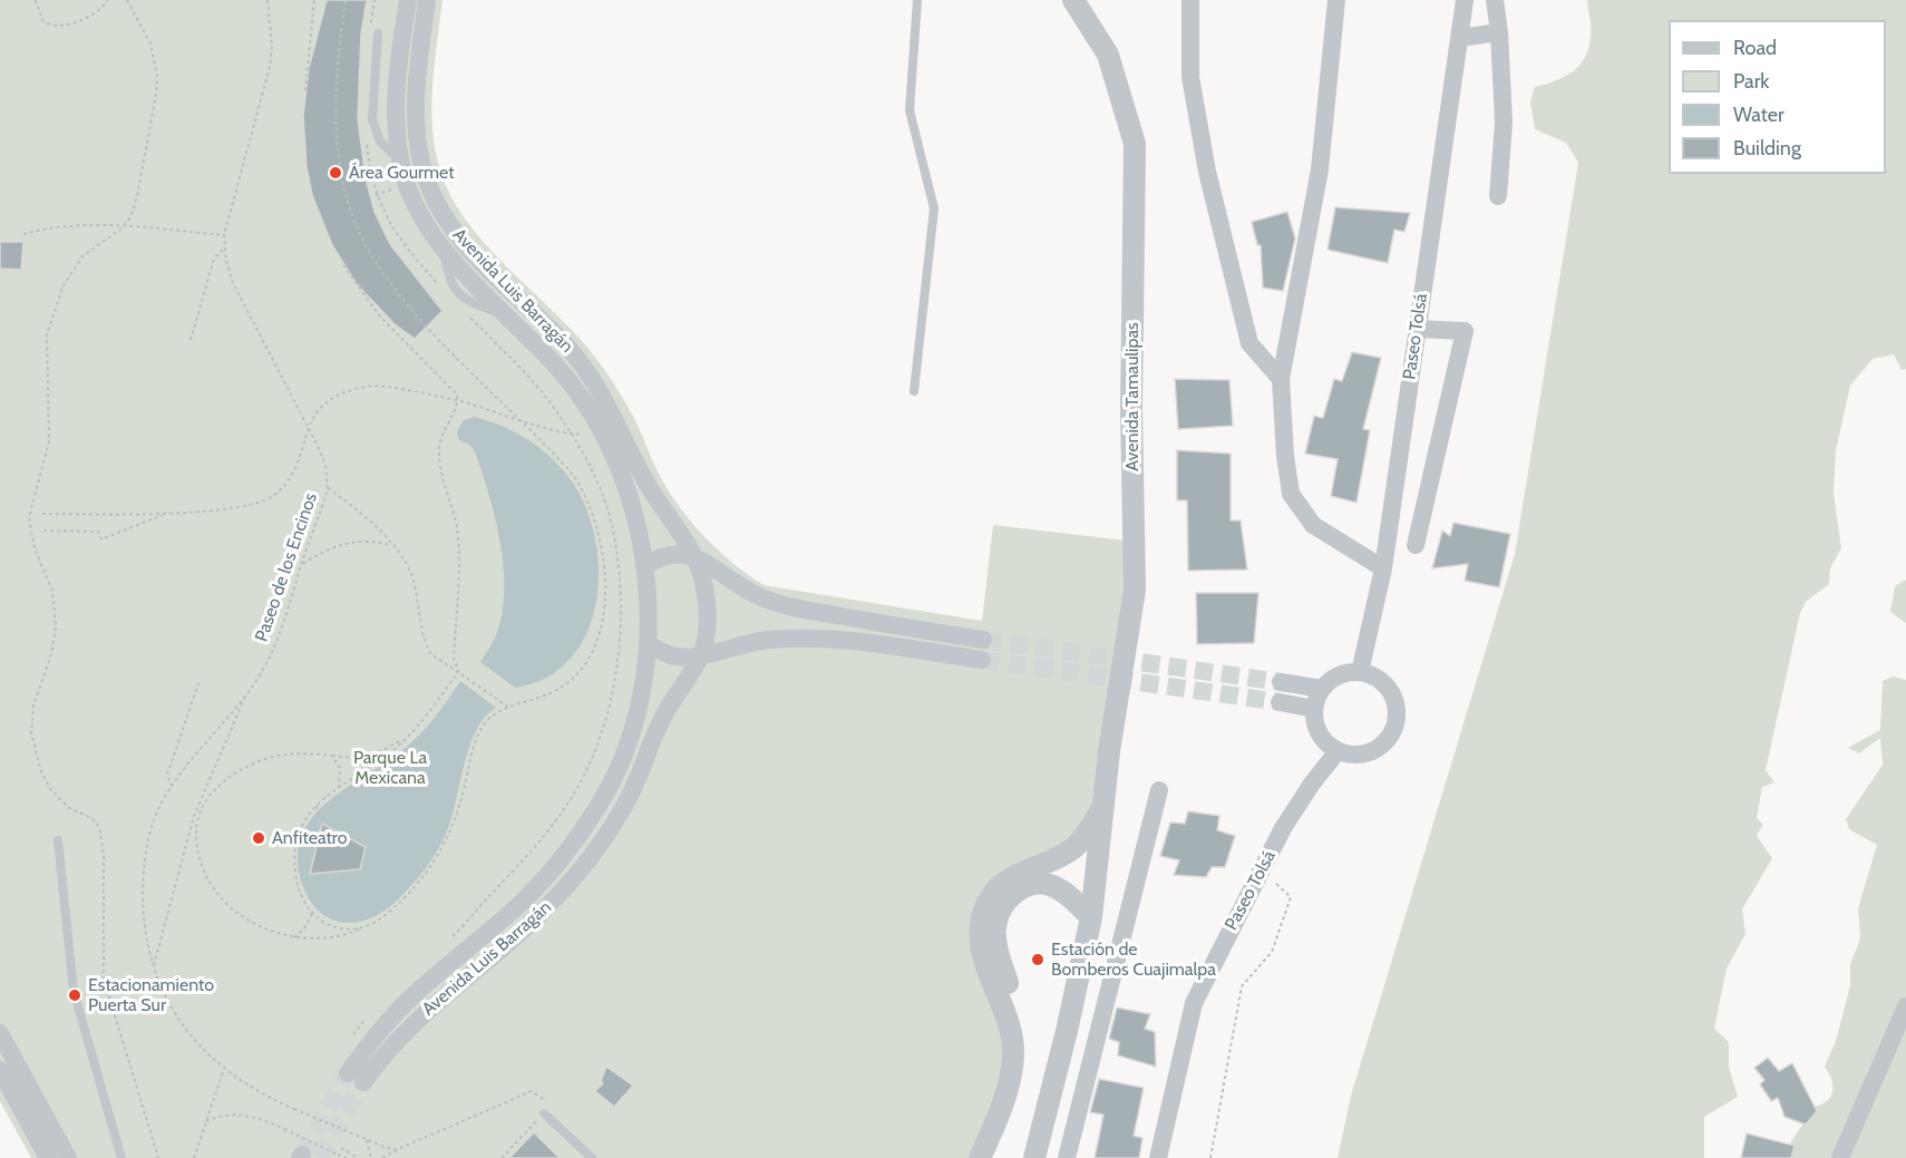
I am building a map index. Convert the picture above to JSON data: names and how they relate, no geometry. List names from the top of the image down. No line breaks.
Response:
{"streets":{"street":["Avenida Luis Barragán","Paseo Tolsá","Avenida Tamaulipas"],"path":["Paseo de los Encinos"]},"parks":["Parque La Mexicana"],"places":["Área Gourmet","Anfiteatro","Estación de Bomberos Cuajimalpa","Estacionamiento Puerta Sur"],"legend":["Road","Park","Water","Building"]}
